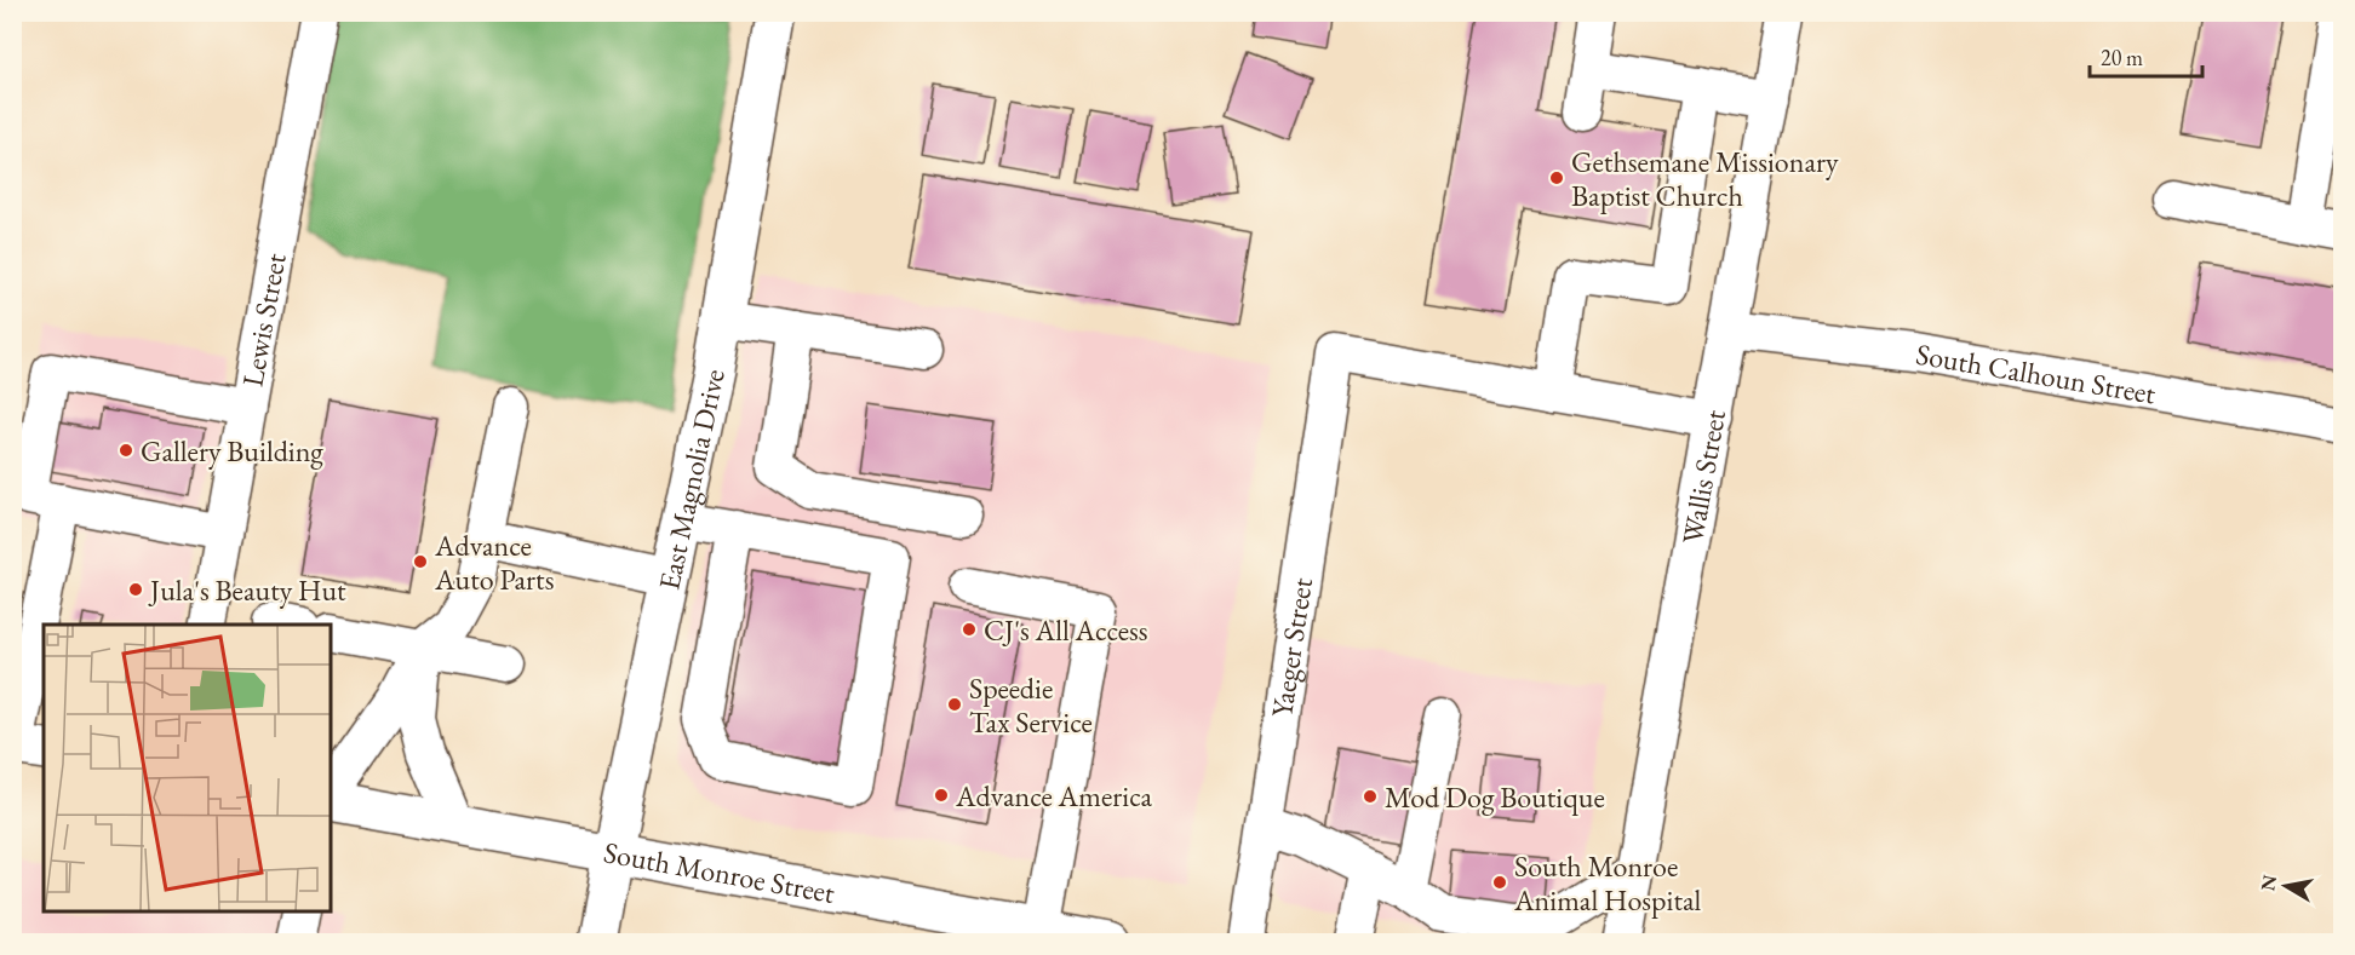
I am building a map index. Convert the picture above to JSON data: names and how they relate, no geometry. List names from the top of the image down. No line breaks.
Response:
{"streets":{"main road":["East Magnolia Drive","South Monroe Street"],"street":["Lewis Street","South Calhoun Street","Wallis Street","Yaeger Street"]},"crossings":[["South Calhoun Street","Wallis Street"],["East Magnolia Drive","South Monroe Street"]],"places":["Gethsemane Missionary Baptist Church","Gallery Building","Advance Auto Parts","Jula's Beauty Hut","CJ's All Access","Speedie Tax Service","Advance America","Mod Dog Boutique","South Monroe Animal Hospital"],"scale_bar":"20 m","north":"left"}
